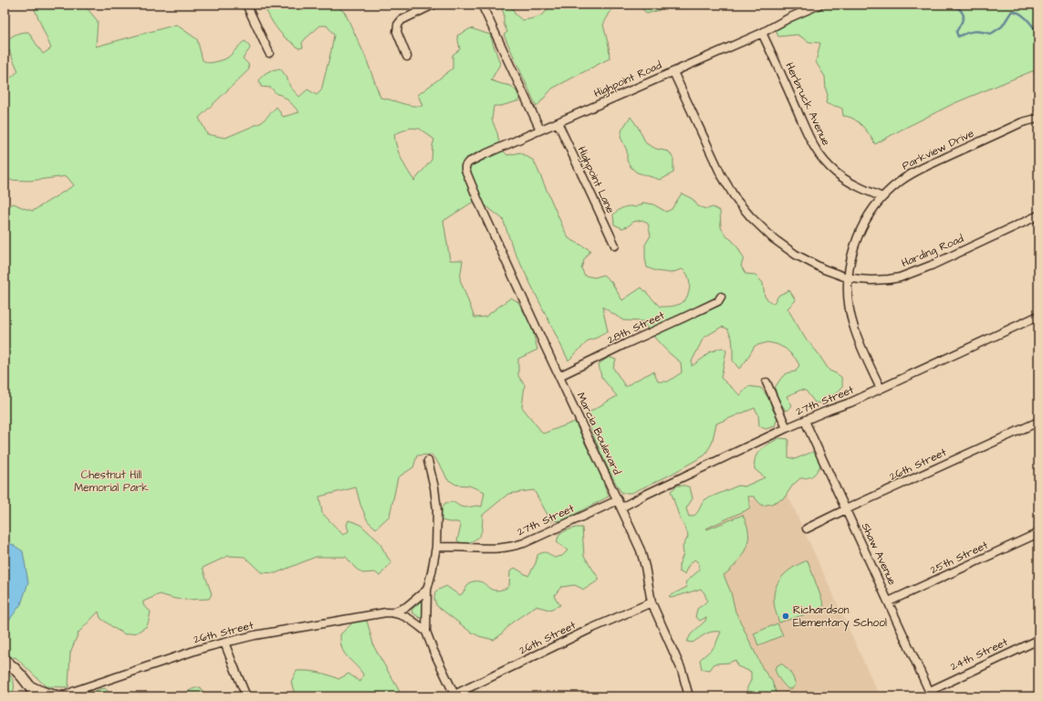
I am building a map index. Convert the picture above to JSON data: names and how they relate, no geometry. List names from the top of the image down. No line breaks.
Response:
{"streets":{"street":["Highpoint Road","Herbruck Avenue","Parkview Drive","Highpoint Lane","Harding Road","28th Street","27th Street","Marcia Boulevard","26th Street","Shaw Avenue","25th Street","24th Street"]},"crossings":[["Highpoint Road","Herbruck Avenue"],["Highpoint Road","Highpoint Lane"],["Highpoint Road","Harding Road"],["Highpoint Road","Marcia Boulevard"],["Herbruck Avenue","Parkview Drive"],["Parkview Drive","Harding Road"],["Parkview Drive","27th Street"],["28th Street","Marcia Boulevard"],["27th Street","Marcia Boulevard"],["27th Street","Shaw Avenue"],["Marcia Boulevard","26th Street"],["26th Street","Shaw Avenue"],["Shaw Avenue","25th Street"],["Shaw Avenue","24th Street"]],"parks":["Chestnut Hill Memorial Park"],"places":["Richardson Elementary School"]}
